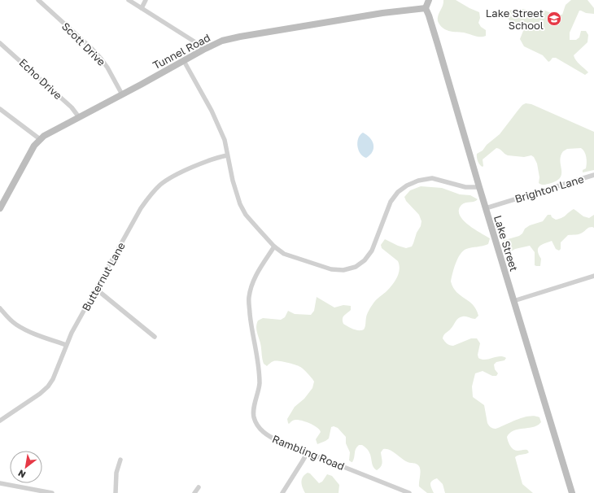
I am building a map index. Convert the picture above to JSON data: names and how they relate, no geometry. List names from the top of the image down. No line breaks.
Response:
{"streets":{"street":["Scott Drive","Tunnel Road","Echo Drive","Brighton Lane","Lake Street","Butternut Lane","Rambling Road"]},"crossings":[["Scott Drive","Tunnel Road"],["Tunnel Road","Echo Drive"],["Tunnel Road","Lake Street"],["Brighton Lane","Lake Street"]],"places":{"school or university":["Lake Street School"]},"north":"bottom left"}
